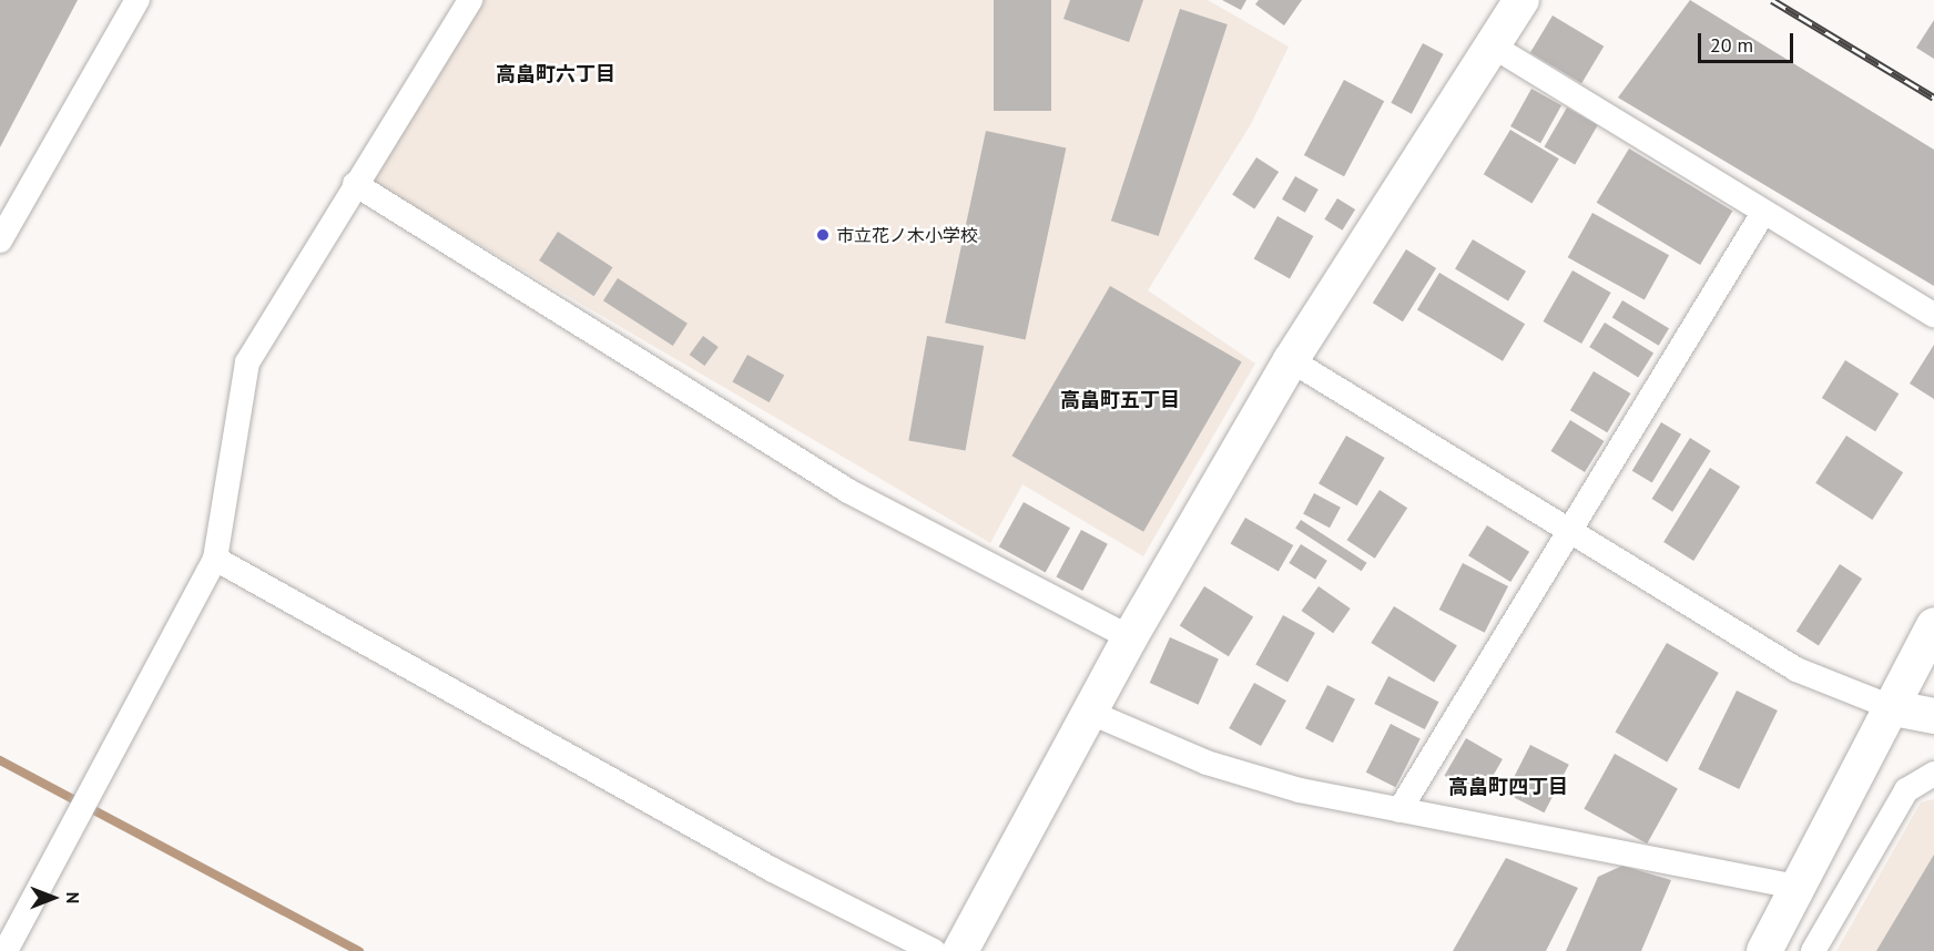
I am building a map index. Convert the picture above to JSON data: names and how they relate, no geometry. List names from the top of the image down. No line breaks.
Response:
{"districts":["高畠町六丁目","高畠町五丁目","高畠町四丁目"],"places":["市立花ノ木小学校"],"scale_bar":"20 m","north":"right"}
